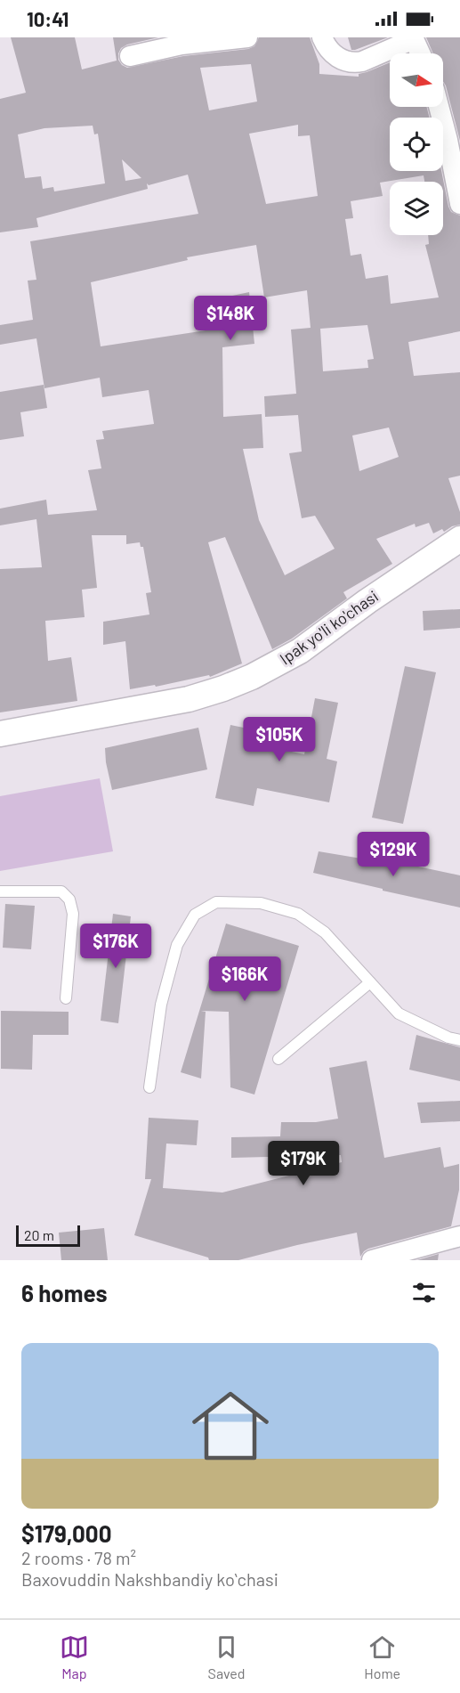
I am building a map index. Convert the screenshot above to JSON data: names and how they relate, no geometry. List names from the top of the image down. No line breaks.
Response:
{"streets":{"street":["Ipak yo'li ko'chasi"]},"scale_bar":"20 m","north":"right","page":{"status":"10:41","price":["$148K","$105K","$129K","$176K","$166K","$179K"],"scale":"20 m","heading":"6 homes","list":[{"name":"$179,000","note":"2 rooms · 78 m² · Baxovuddin Nakshbandiy koʻchasi"}],"tabs":["Map","Saved","Home"]}}
